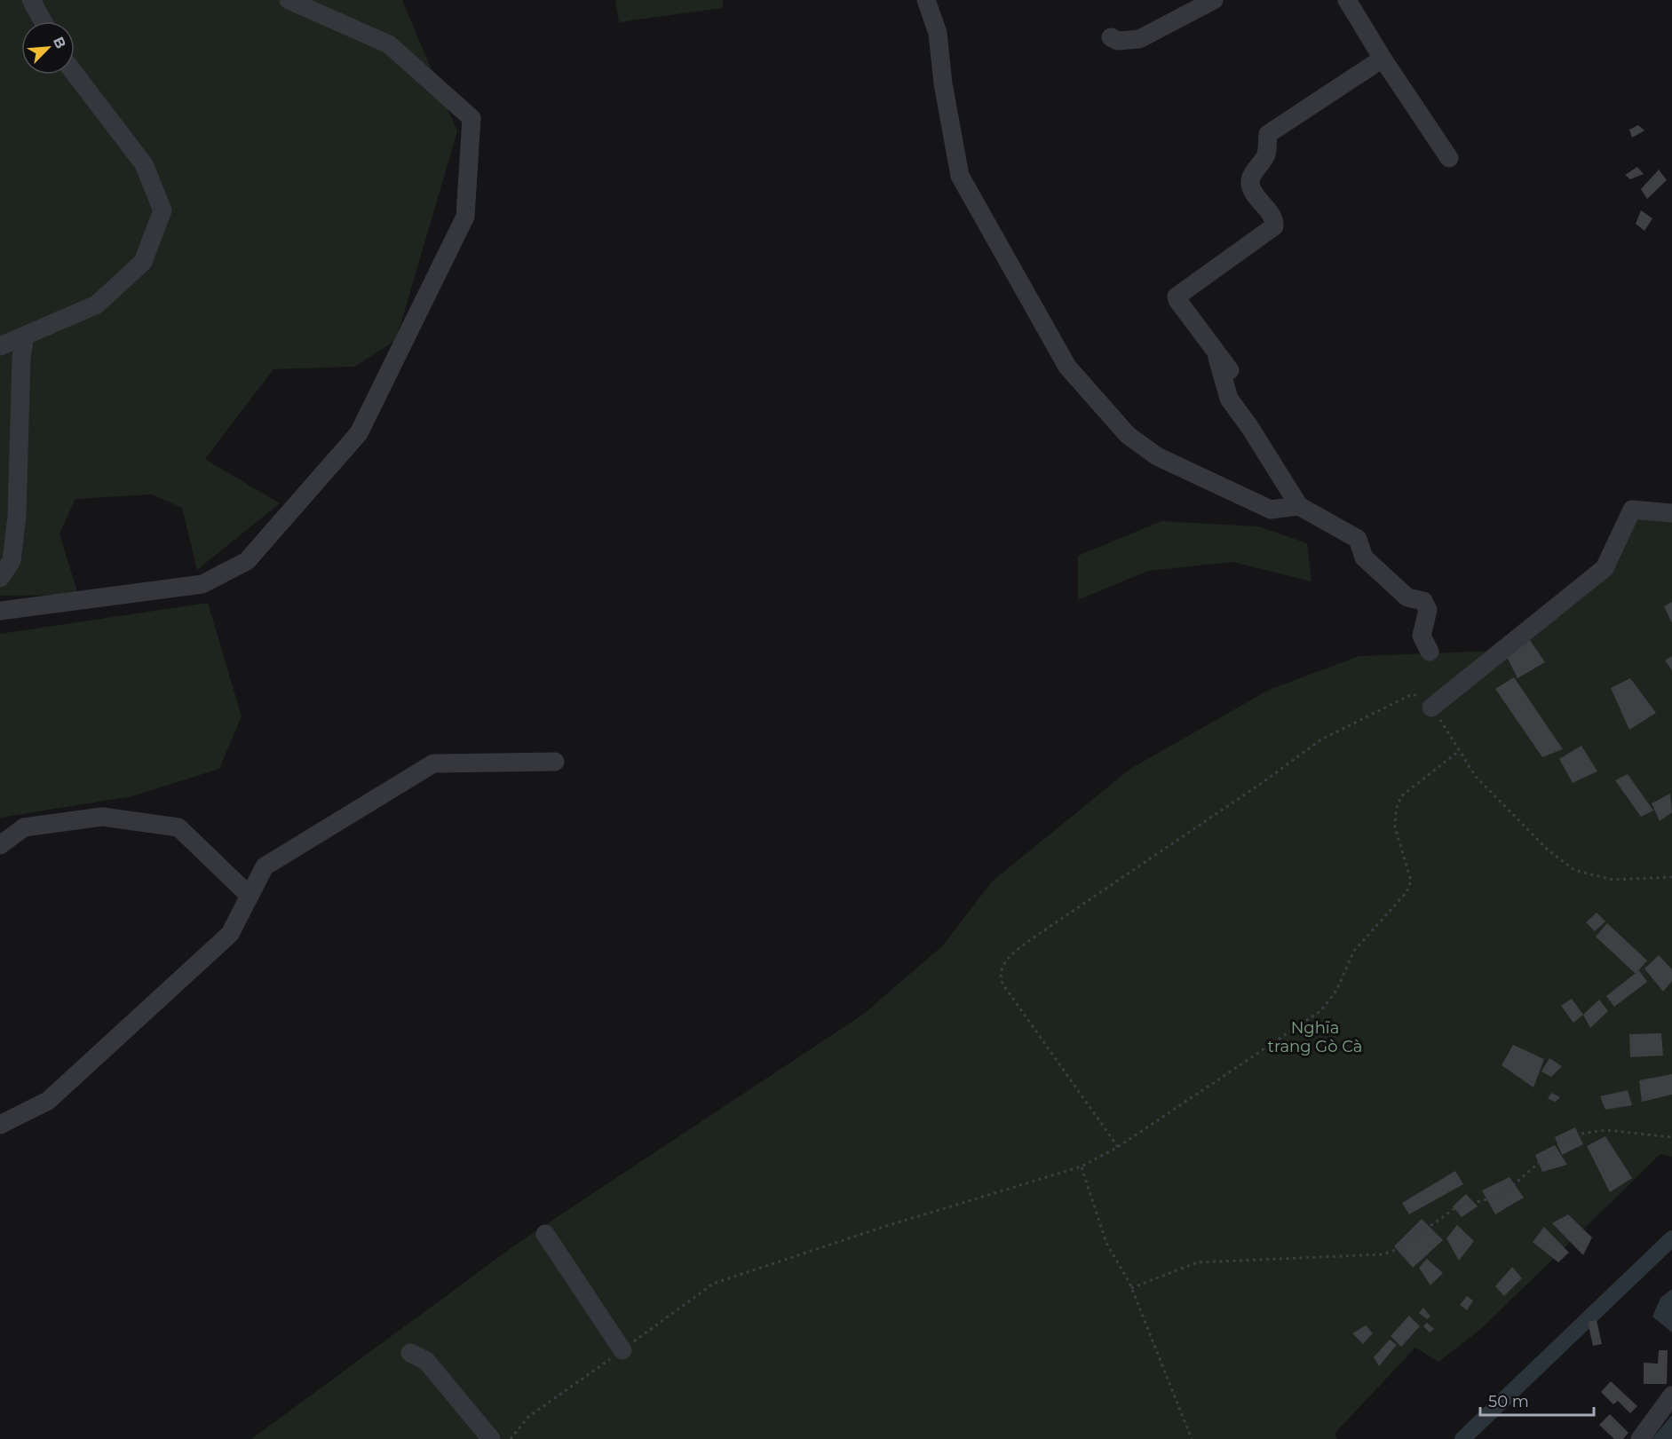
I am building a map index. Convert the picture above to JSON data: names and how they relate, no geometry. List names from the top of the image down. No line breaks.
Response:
{"parks":["Nghĩa trang Gò Cà"],"scale_bar":"50 m","north":"top right"}
